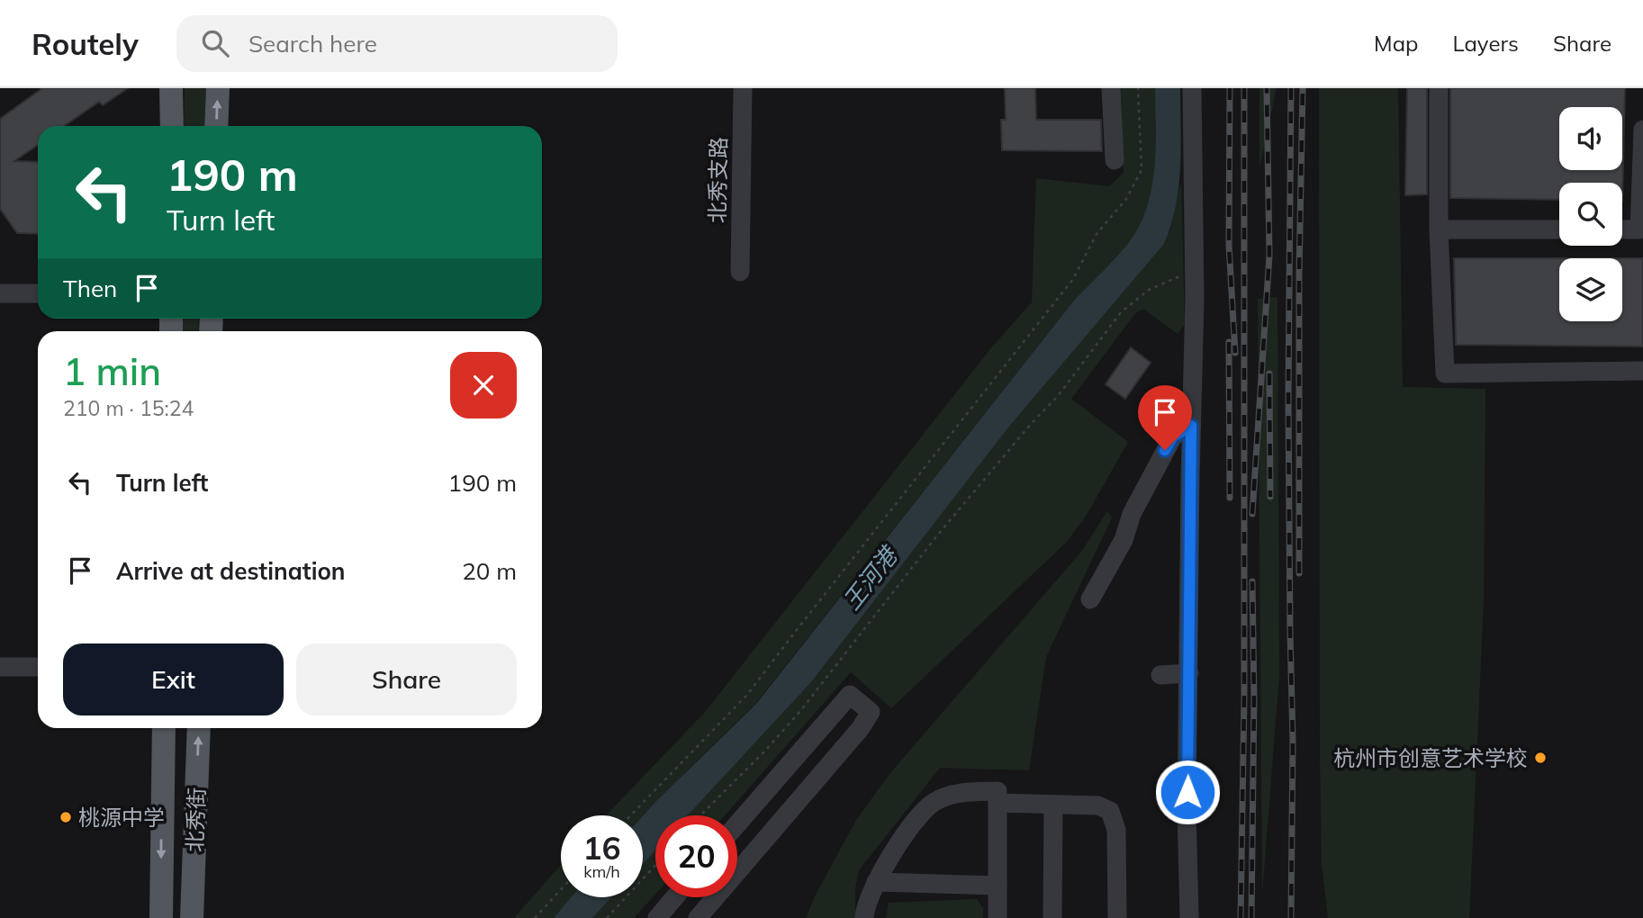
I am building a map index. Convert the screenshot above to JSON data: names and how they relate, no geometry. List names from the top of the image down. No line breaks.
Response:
{"streets":{"main road":["北秀街"],"street":["北秀支路"]},"water":["王河港"],"places":["杭州市创意艺术学校","桃源中学"],"page":{"header":"Routely","search":"Search here","nav":["Map","Layers","Share"],"turn":["190 m","Turn left"],"then":"Then","heading":["1 min","210 m · 15:24"],"list":[{"name":"Turn left","value":"190 m"},{"name":"Arrive at destination","value":"20 m"}],"buttons":["Exit","Share"],"speed":"16 km/h","limit":"20"}}
